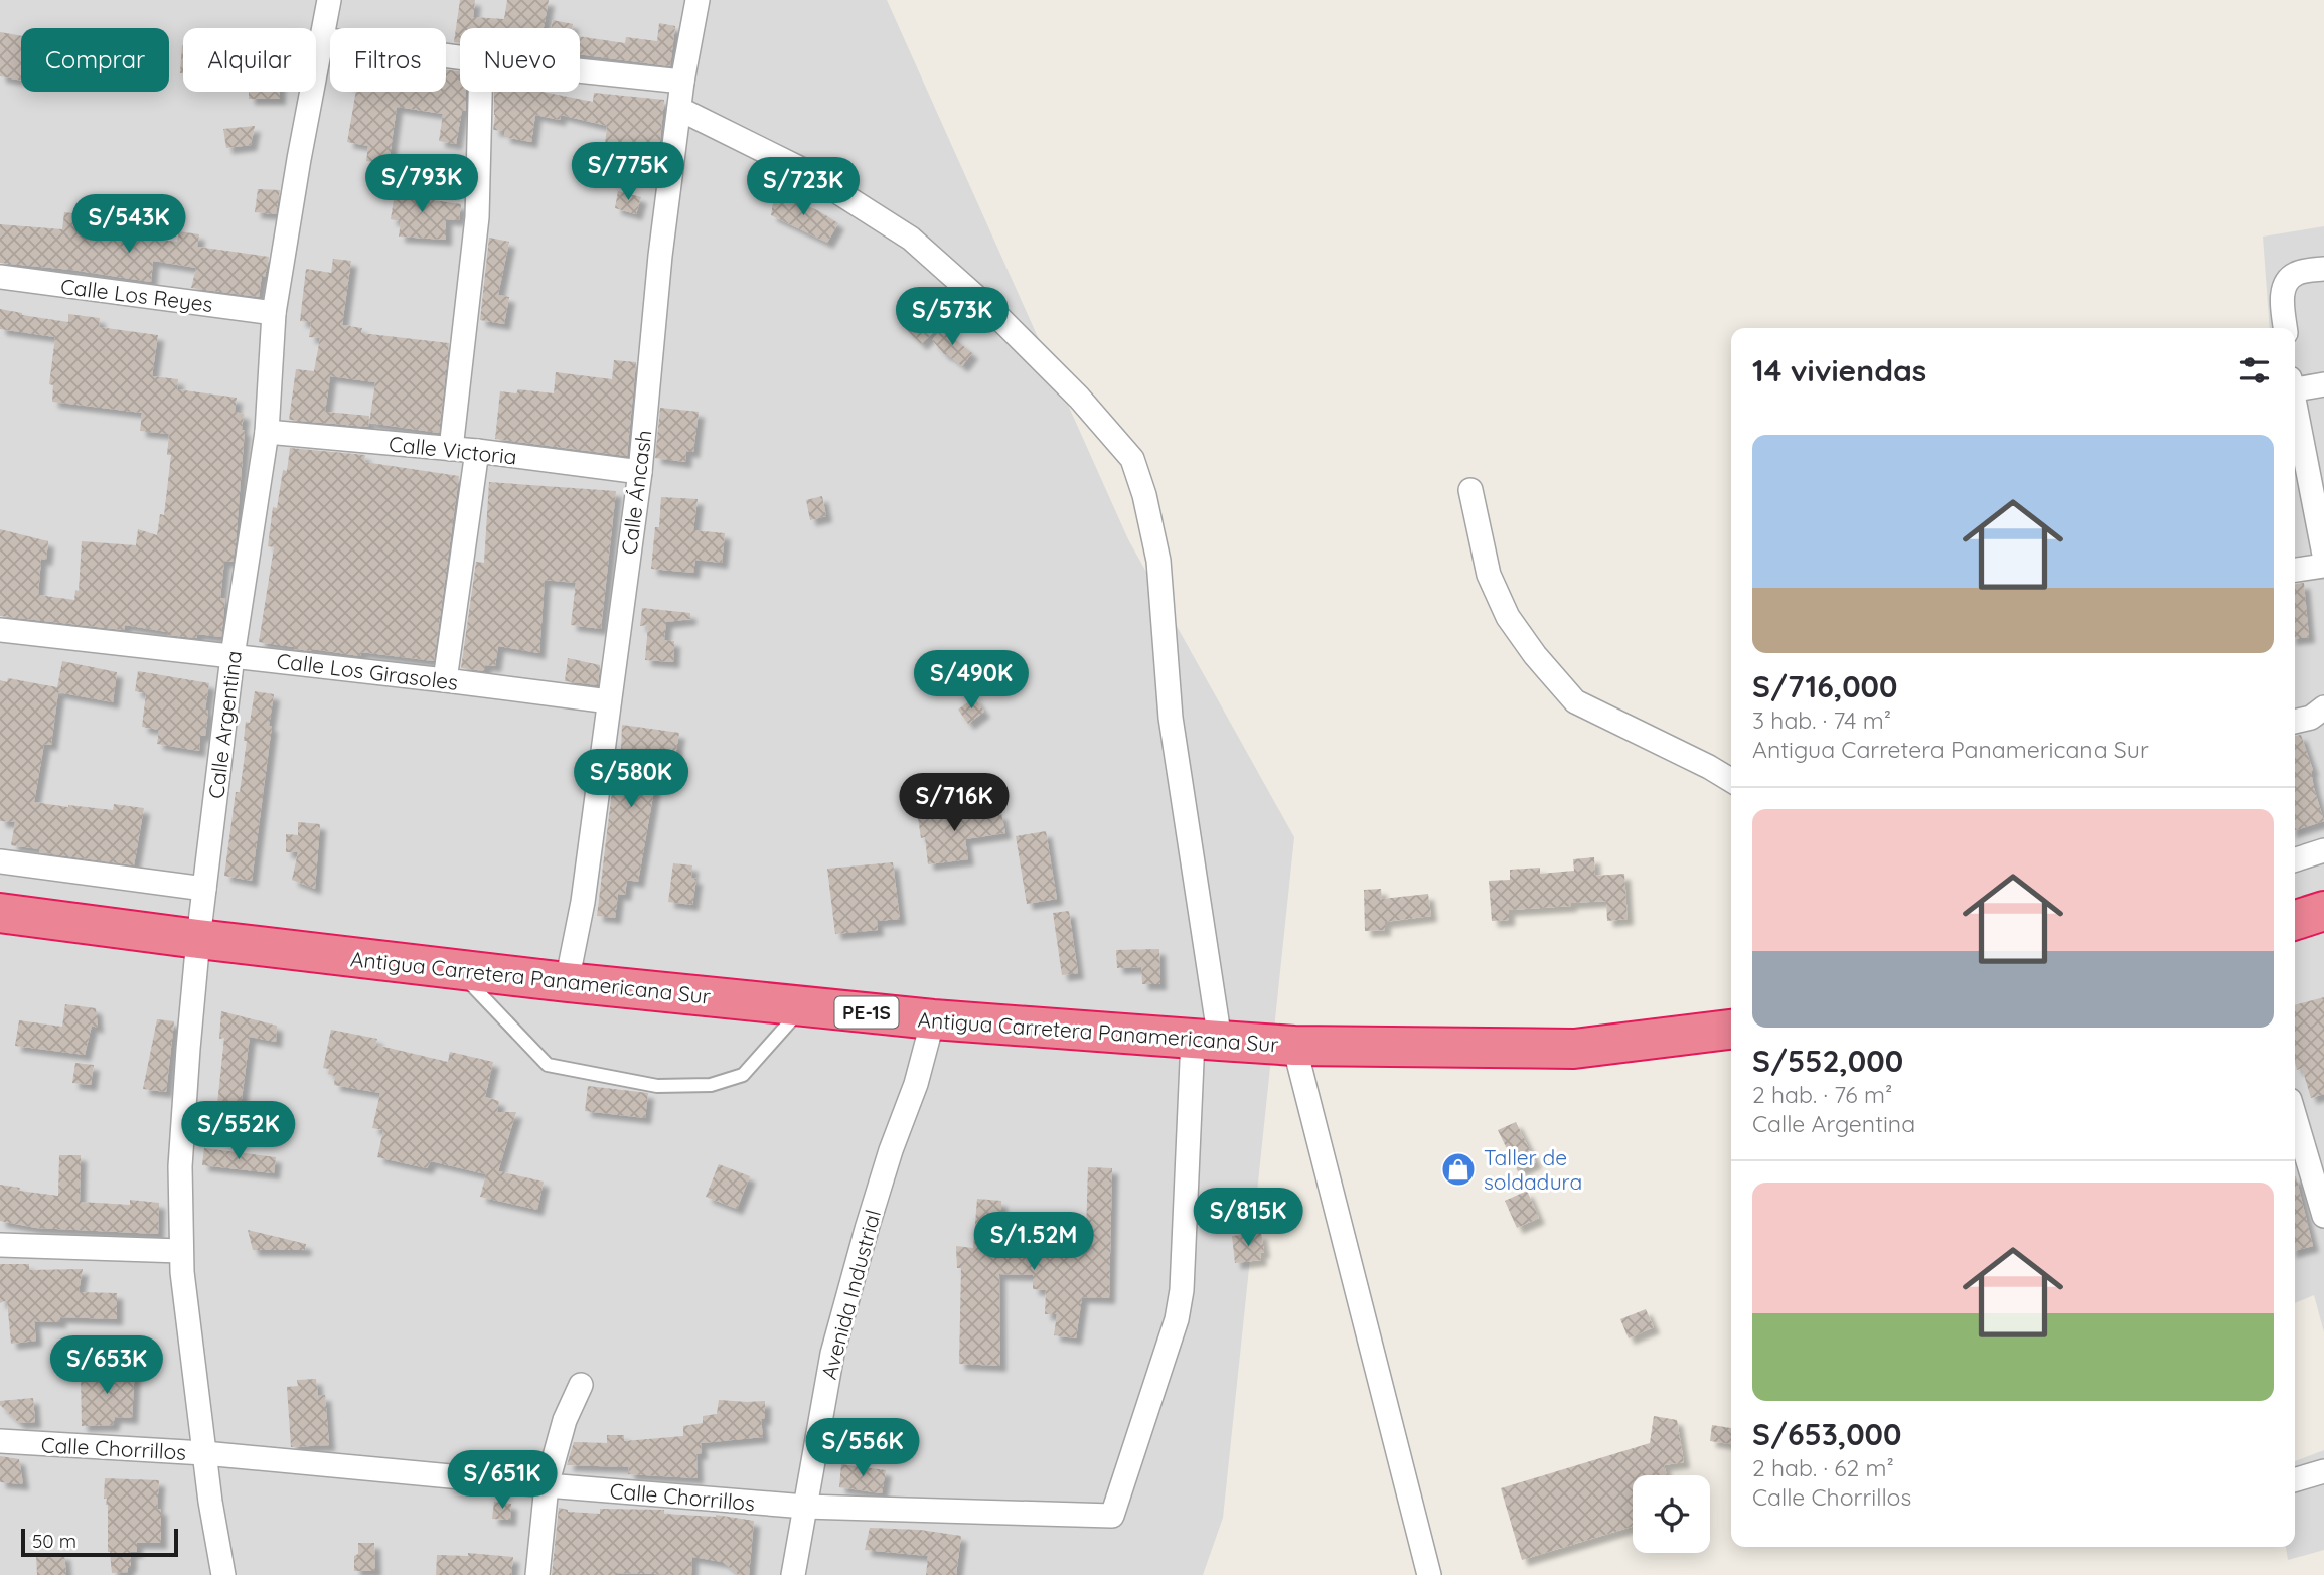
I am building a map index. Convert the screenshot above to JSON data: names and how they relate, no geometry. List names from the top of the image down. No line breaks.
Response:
{"streets":{"highway":["Antigua Carretera Panamericana Sur","PE-1S"],"street":["Calle Los Reyes","Calle Victoria","Calle Áncash","Calle Los Girasoles","Calle Argentina","Avenida Industrial","Calle Chorrillos"]},"crossings":[["Calle Los Reyes","Calle Argentina"],["Calle Victoria","Calle Áncash"],["Calle Victoria","Calle Argentina"],["Calle Áncash","Calle Los Girasoles"],["Calle Áncash","Antigua Carretera Panamericana Sur"],["Calle Los Girasoles","Calle Argentina"],["Calle Argentina","Antigua Carretera Panamericana Sur"],["Calle Argentina","Calle Chorrillos"],["Antigua Carretera Panamericana Sur","Avenida Industrial"],["Antigua Carretera Panamericana Sur","Calle Chorrillos"],["Avenida Industrial","Calle Chorrillos"]],"places":{"shop":["Taller de soldadura"]},"scale_bar":"50 m","page":{"chip":["Comprar","Alquilar","Filtros","Nuevo"],"price":["S/775K","S/793K","S/723K","S/543K","S/573K","S/490K","S/580K","S/716K","S/552K","S/815K","S/1.52M","S/653K","S/556K","S/651K"],"heading":"14 viviendas","list":[{"name":"S/716,000","note":"3 hab. · 74 m² · Antigua Carretera Panamericana Sur"},{"name":"S/552,000","note":"2 hab. · 76 m² · Calle Argentina"},{"name":"S/653,000","note":"2 hab. · 62 m² · Calle Chorrillos"}],"scale":"50 m"}}
